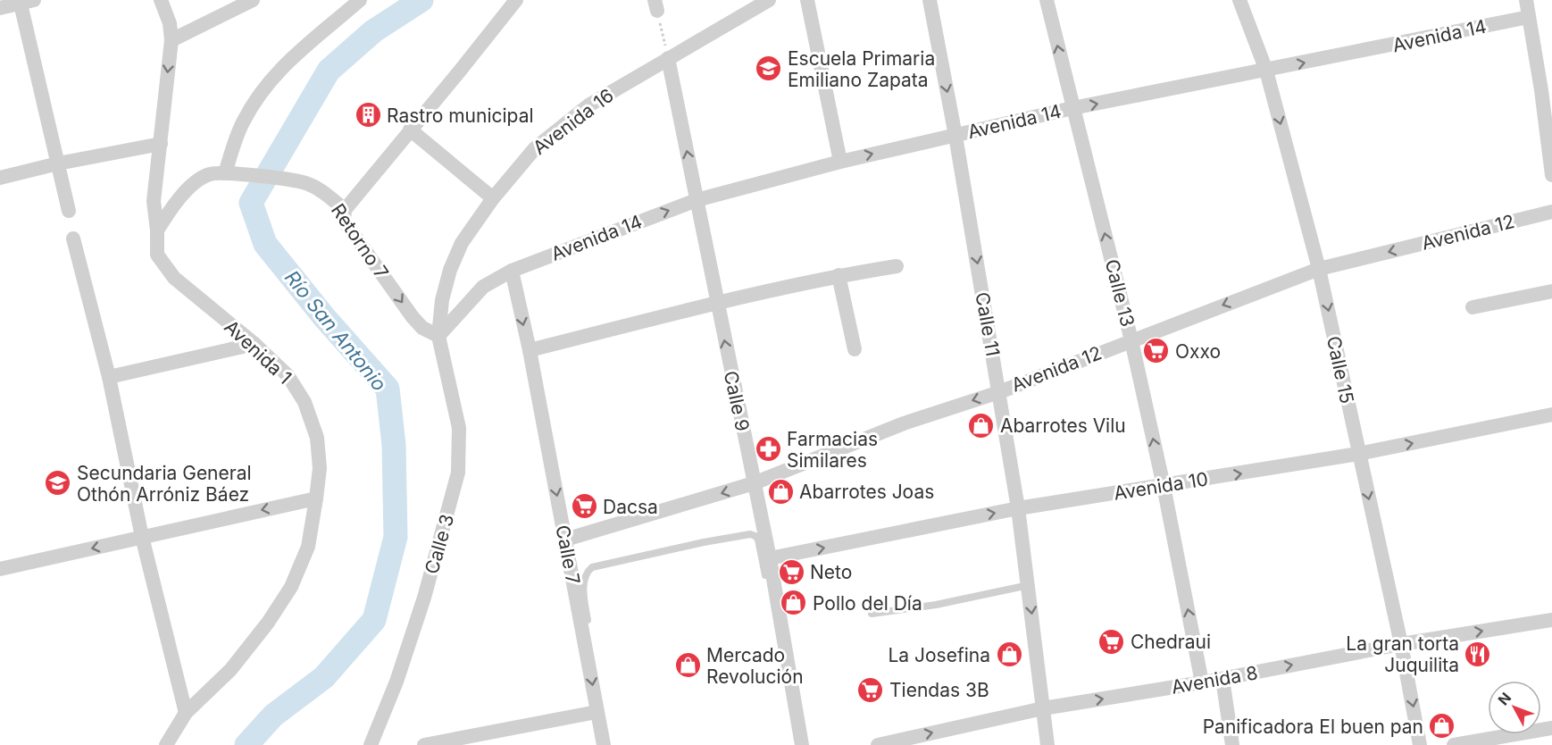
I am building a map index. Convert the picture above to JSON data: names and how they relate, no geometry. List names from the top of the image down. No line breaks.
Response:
{"streets":{"street":["Avenida 14","Avenida 16","Avenida 12","Retorno 7","Calle 13","Calle 11","Avenida 1","Calle 15","Calle 9","Avenida 10","Calle 3","Calle 7","Avenida 8"]},"crossings":[["Avenida 14","Calle 13"],["Avenida 14","Calle 11"],["Avenida 14","Calle 15"],["Avenida 14","Calle 9"],["Avenida 14","Calle 7"],["Avenida 16","Retorno 7"],["Avenida 16","Calle 9"],["Avenida 16","Calle 3"],["Avenida 12","Calle 13"],["Avenida 12","Calle 11"],["Avenida 12","Calle 15"],["Avenida 12","Calle 9"],["Avenida 12","Calle 7"],["Retorno 7","Avenida 1"],["Retorno 7","Calle 3"],["Calle 13","Avenida 10"],["Calle 13","Avenida 8"],["Calle 11","Avenida 10"],["Calle 11","Avenida 8"],["Calle 15","Avenida 10"],["Calle 15","Avenida 8"],["Calle 9","Avenida 10"]],"one_way":["Avenida 14","Avenida 12","Retorno 7","Calle 13","Calle 11","Calle 15","Calle 9","Avenida 10","Calle 7","Avenida 8"],"water":["Río San Antonio"],"places":{"school or university":["Escuela Primaria Emiliano Zapata","Secundaria General Othón Arróniz Báez"],"building":["Rastro municipal"],"supermarket":["Oxxo","Dacsa","Neto","Chedraui","Tiendas 3B"],"shop":["Abarrotes Vilu","Abarrotes Joas","Pollo del Día","La Josefina","Mercado Revolución","Panificadora El buen pan"],"pharmacy":["Farmacias Similares"],"restaurant":["La gran torta Juquilita"]},"north":"top left"}
